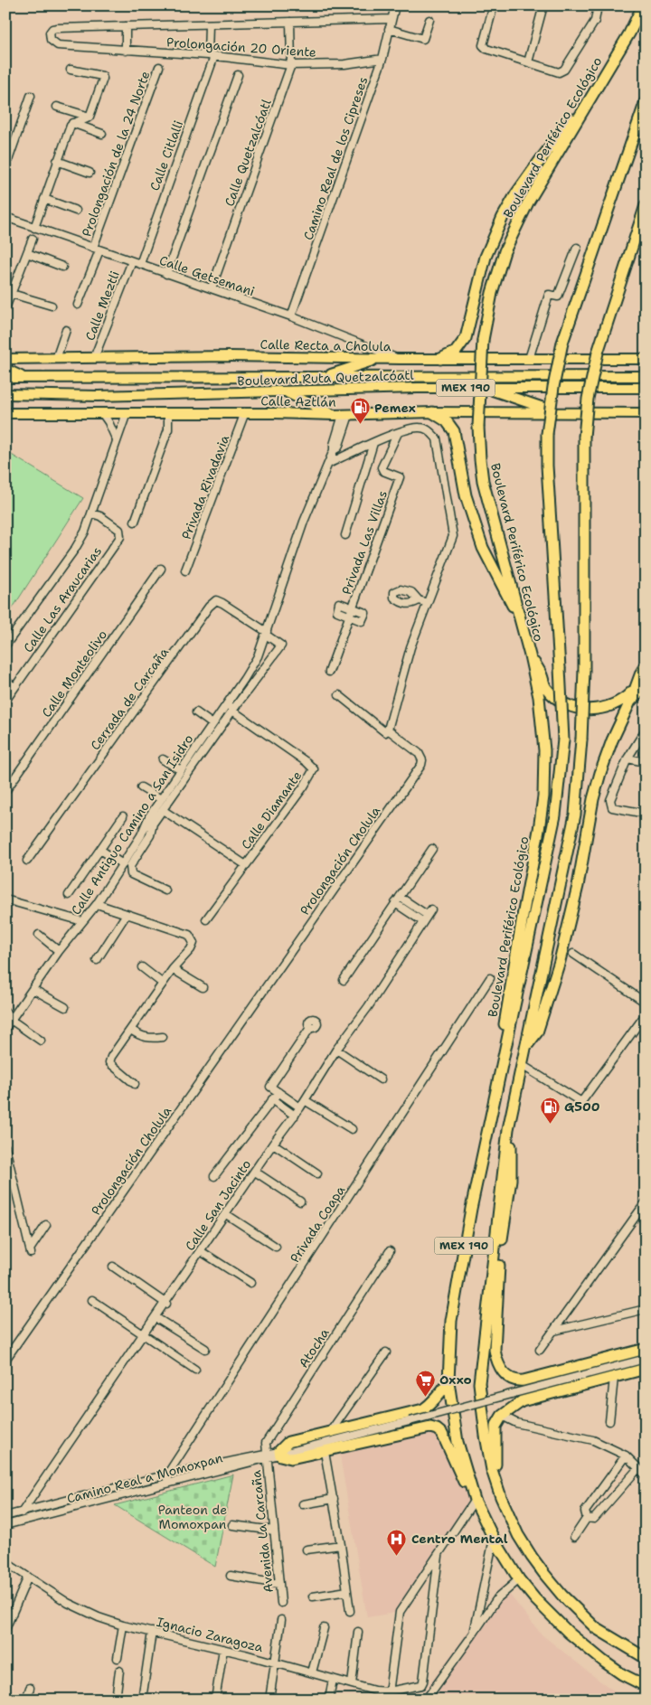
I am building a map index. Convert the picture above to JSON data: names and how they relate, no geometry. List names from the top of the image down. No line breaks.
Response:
{"streets":{"highway":["Boulevard Periférico Ecológico","MEX 190"],"main road":["Calle Recta a Cholula","Boulevard Ruta Quetzalcóatl","Calle Aztlán"],"street":["Prolongación 20 Oriente","Calle Quetzalcóatl","Prolongación de la 24 Norte","Calle Citlalli","Camino Real de los Cipreses","Calle Getsemani","Calle Meztli","Privada Rivadavia","Privada Las Villas","Calle Las Araucarias","Calle Monteolivo","Cerrada de Carcaña","Calle Diamante","Calle Antiguo Camino a San Isidro","Prolongación Cholula","Calle San Jacinto","Privada Coapa","Atocha","Camino Real a Momoxpan","Avenida La Carcaña","Ignacio Zaragoza"]},"crossings":[["Prolongación 20 Oriente","Calle Quetzalcóatl"],["Prolongación 20 Oriente","Calle Citlalli"],["Prolongación 20 Oriente","Camino Real de los Cipreses"],["Calle Quetzalcóatl","Calle Getsemani"],["Prolongación de la 24 Norte","Calle Getsemani"],["Calle Citlalli","Calle Getsemani"],["Camino Real de los Cipreses","Calle Getsemani"],["Calle Getsemani","Calle Meztli"],["Calle Getsemani","Calle Recta a Cholula"],["Calle Meztli","Calle Recta a Cholula"],["Calle Aztlán","Privada Rivadavia"],["Calle Aztlán","Calle Antiguo Camino a San Isidro"],["Cerrada de Carcaña","Calle Antiguo Camino a San Isidro"],["Calle Diamante","Calle Antiguo Camino a San Isidro"],["Calle San Jacinto","Camino Real a Momoxpan"],["Privada Coapa","Camino Real a Momoxpan"],["Atocha","Camino Real a Momoxpan"],["Atocha","Avenida La Carcaña"],["Camino Real a Momoxpan","Avenida La Carcaña"]],"parks":["Panteon de Momoxpan"],"places":{"fuel station":["Pemex","G500"],"supermarket":["Oxxo"],"hospital":["Centro Mental"]}}
